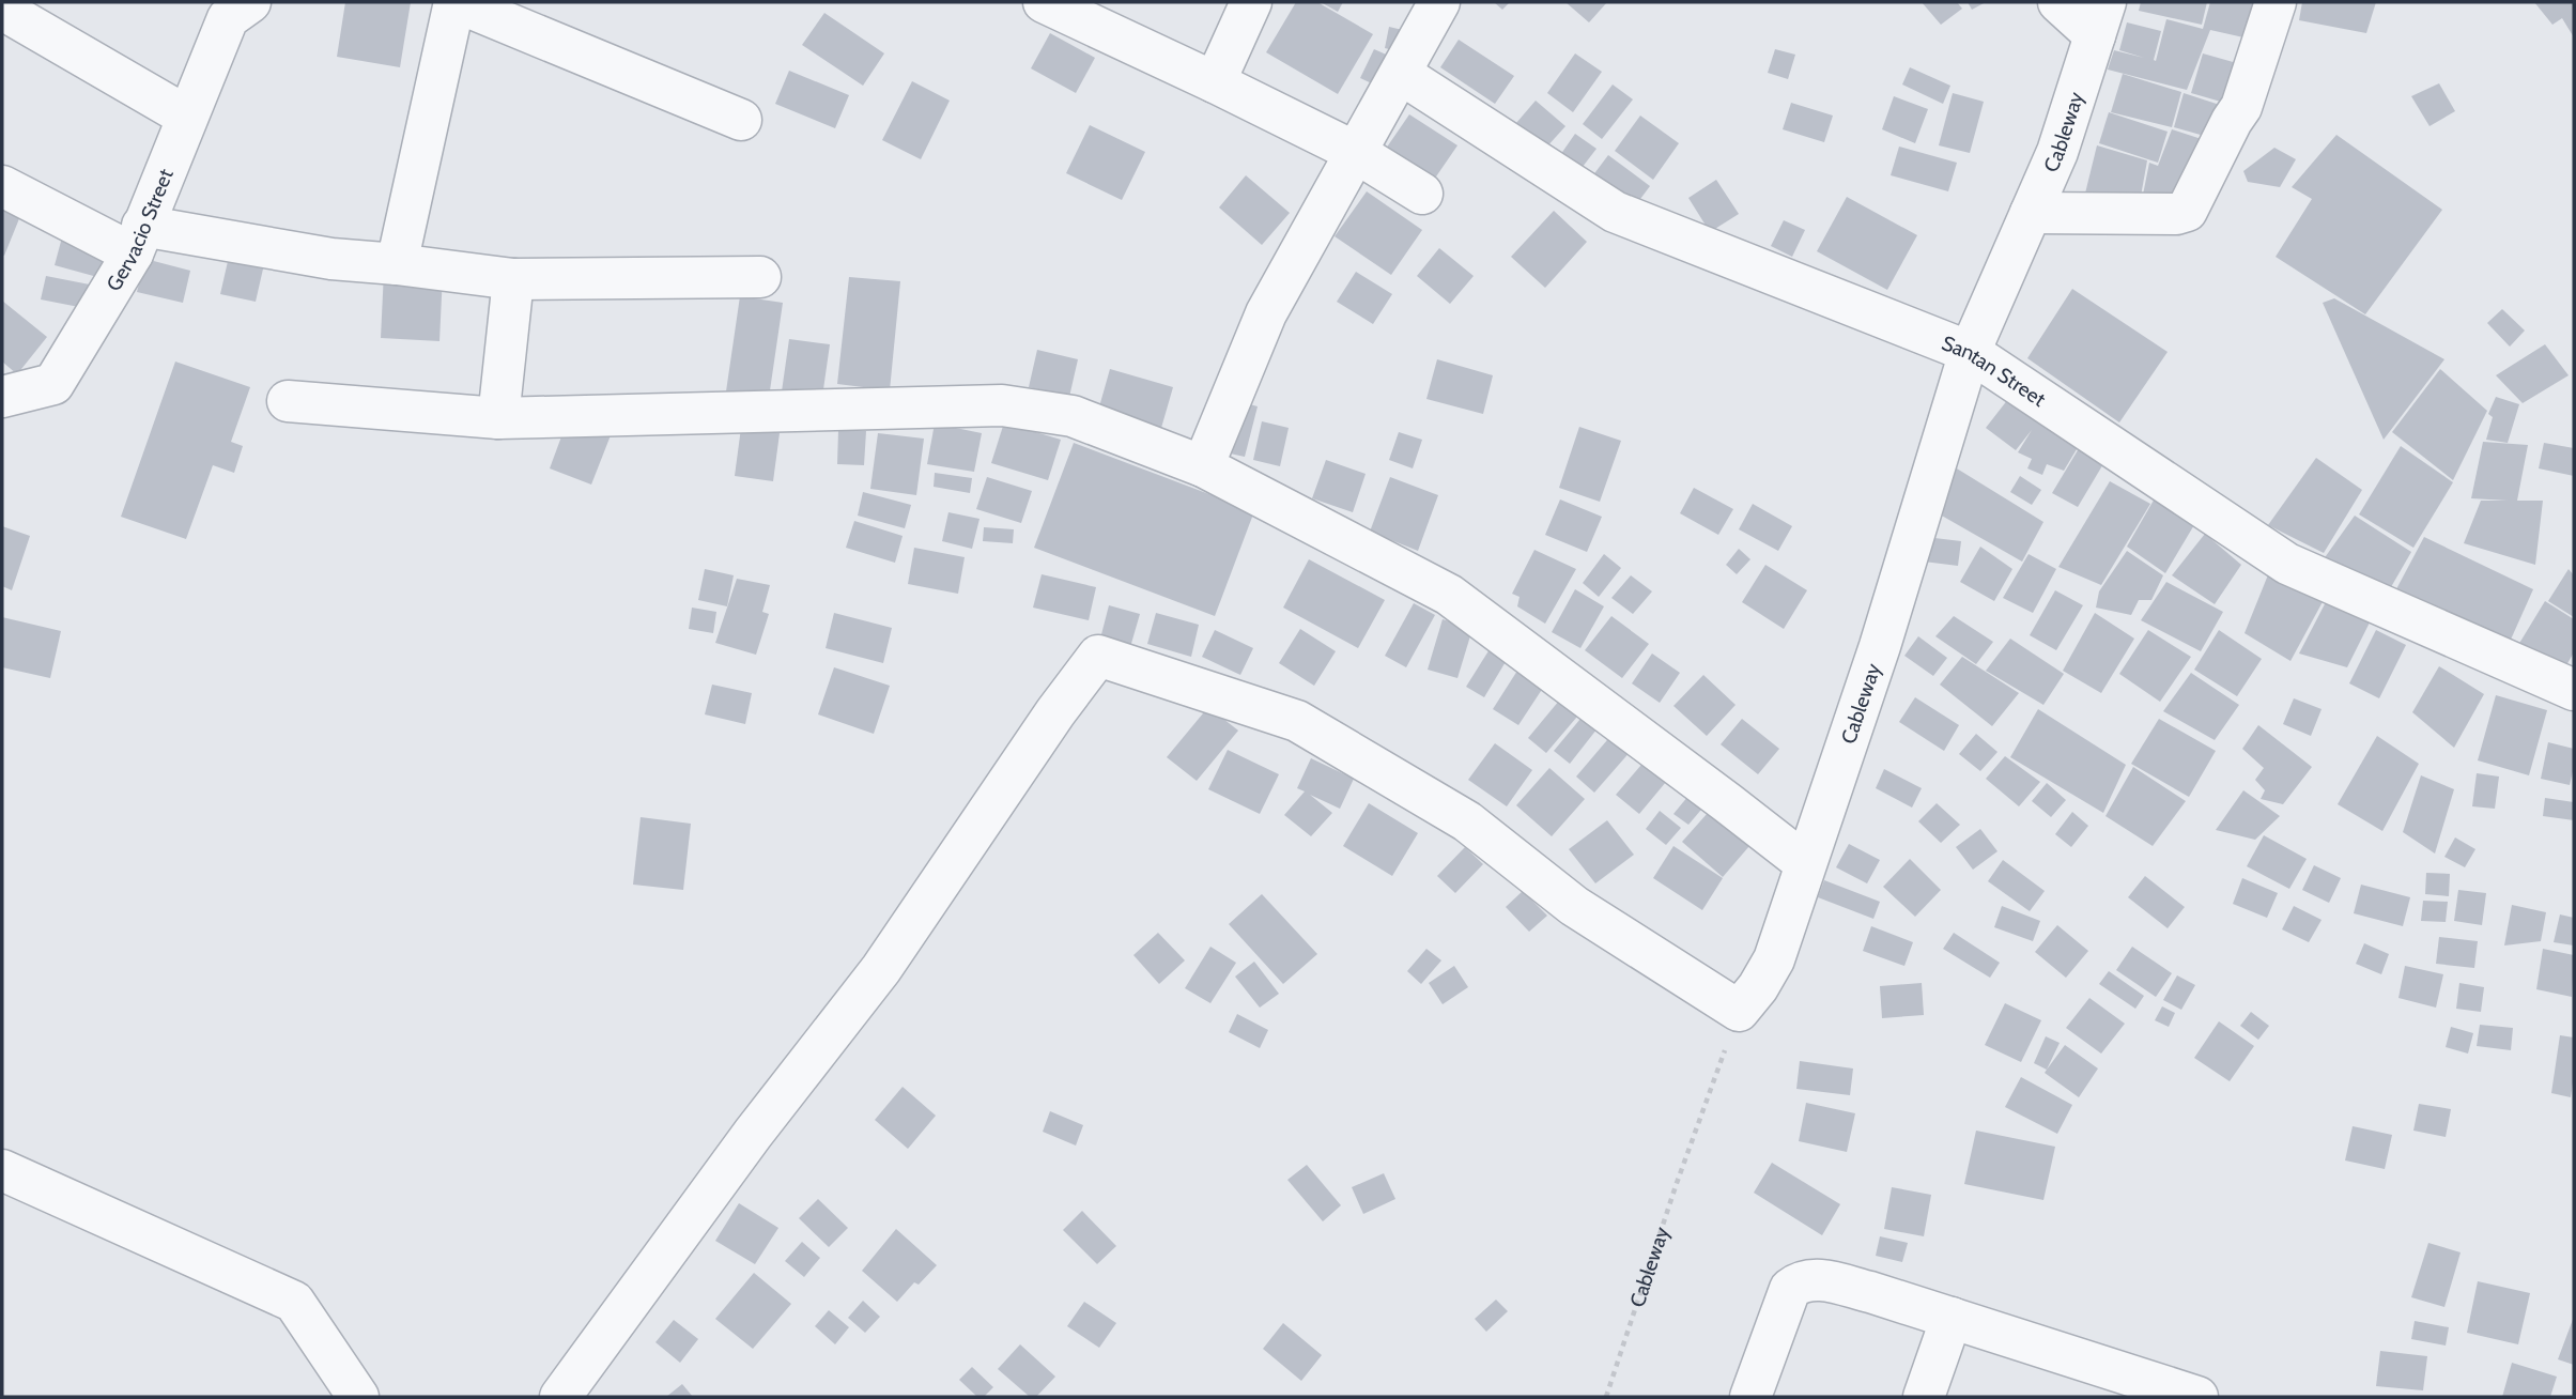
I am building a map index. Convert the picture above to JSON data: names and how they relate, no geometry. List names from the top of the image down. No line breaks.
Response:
{"streets":{"street":["Cableway","Gervacio Street","Santan Street"]},"crossings":[["Cableway","Santan Street"]]}
